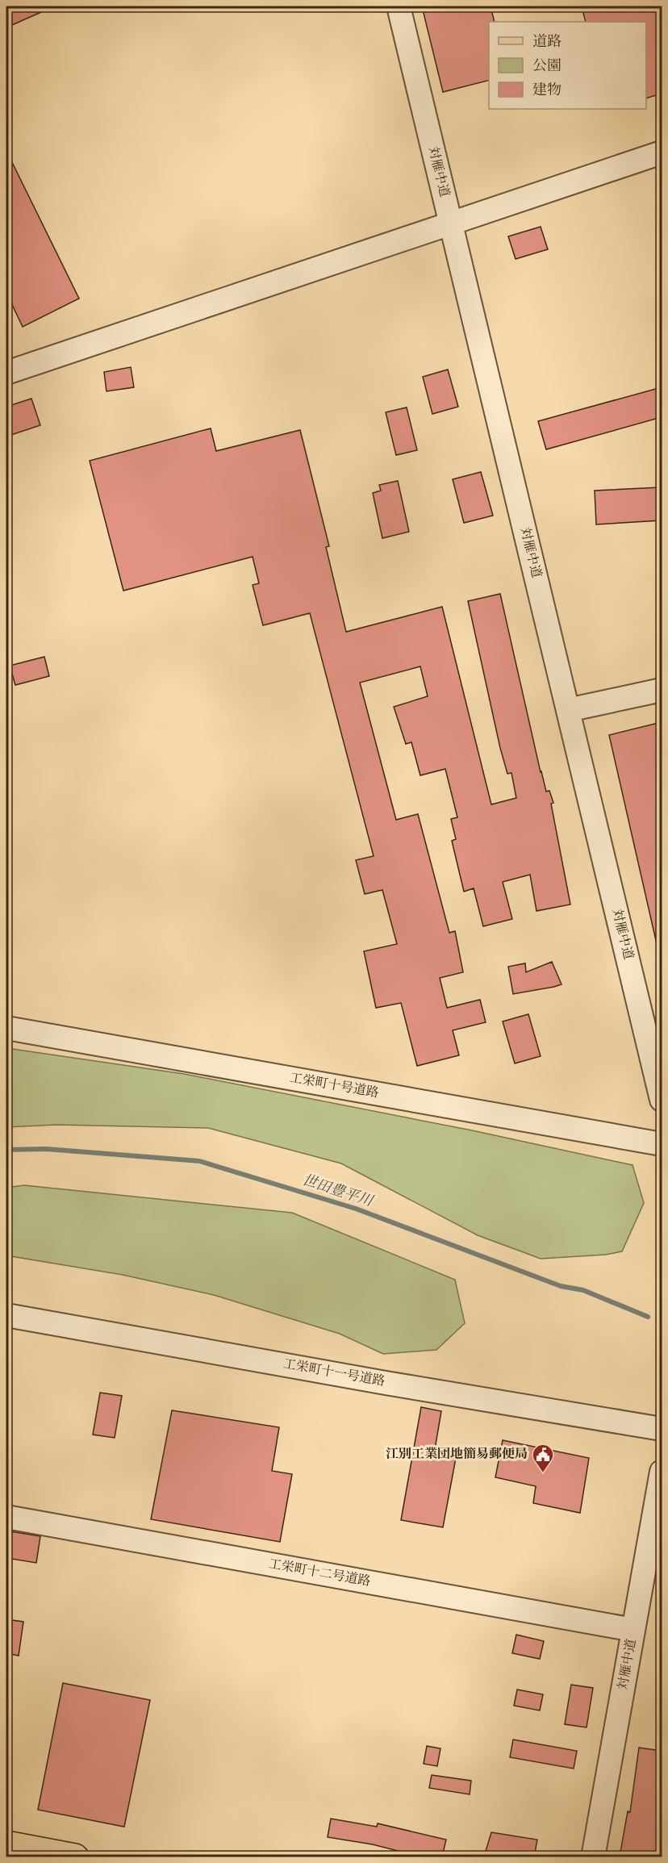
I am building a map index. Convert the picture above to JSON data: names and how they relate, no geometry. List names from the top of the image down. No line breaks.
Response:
{"streets":{"street":["対雁中道","工栄町十号道路","工栄町十一号道路","工栄町十二号道路"]},"crossings":[["対雁中道","工栄町十二号道路"]],"water":["世田豊平川"],"places":{"public building":["江別工業団地簡易郵便局"]},"legend":["道路","公園","建物"]}
